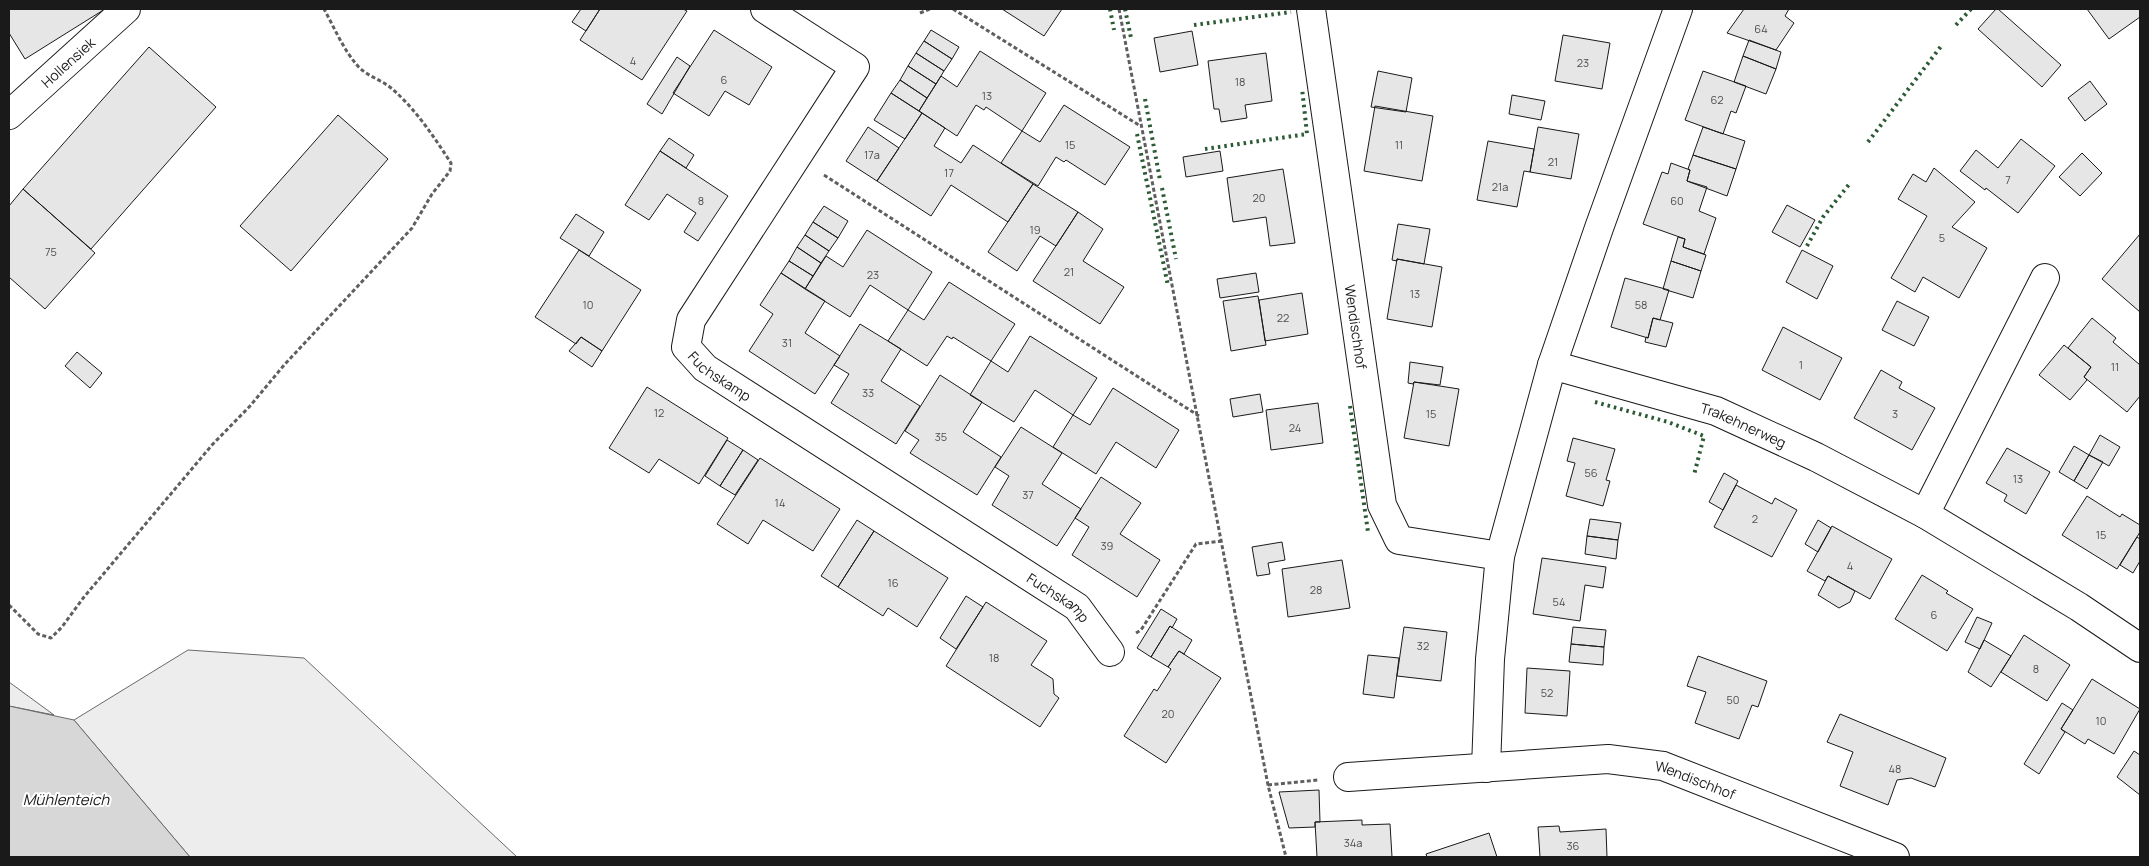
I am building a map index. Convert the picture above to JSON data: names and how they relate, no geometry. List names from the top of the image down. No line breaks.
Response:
{"streets":{"street":["Hollensiek","Wendischhof","Fuchskamp","Trakehnerweg"]},"water":["Mühlenteich"],"house_numbers":["64","4","23","6","18","13","62","15","11","17a","21","17","7","21a","20","8","60","19","5","75","21","23","13","10","58","22","31","1","11","33","12","15","3","24","35","56","13","37","14","2","15","39","4","16","28","54","6","32","18","8","52","50","20","10","48","34a","36"]}
